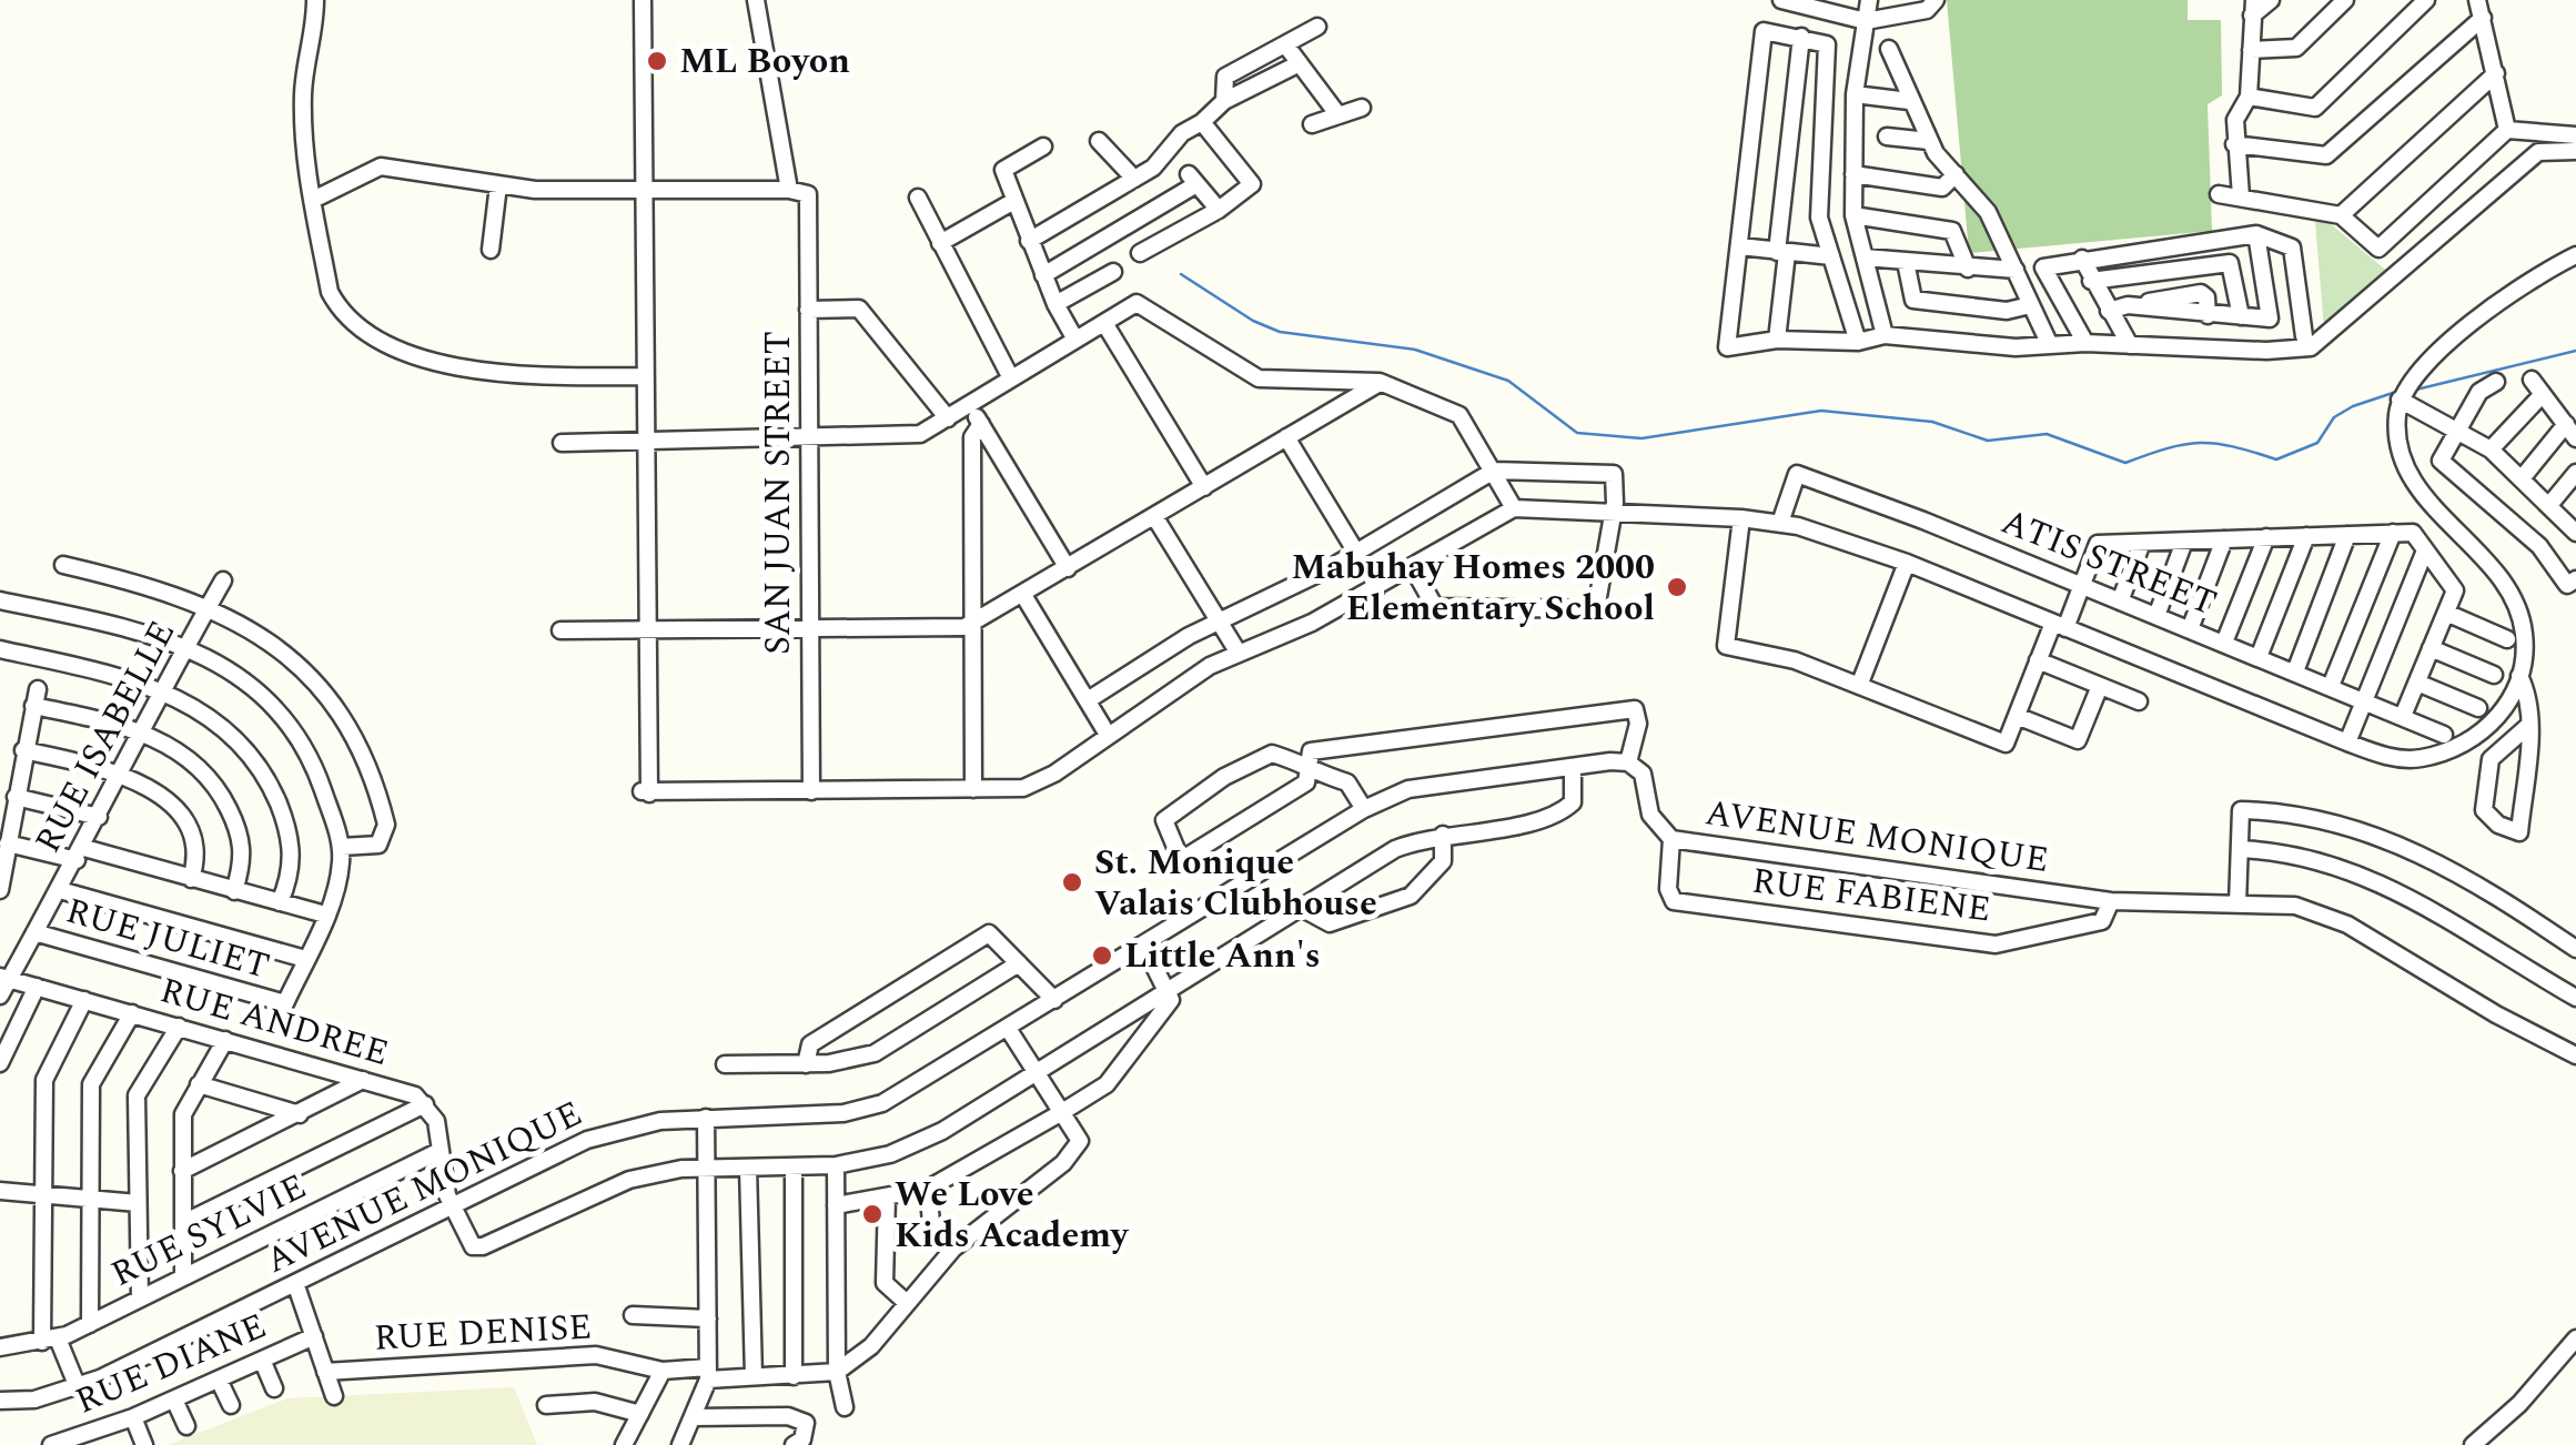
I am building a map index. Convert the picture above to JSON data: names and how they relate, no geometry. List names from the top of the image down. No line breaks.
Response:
{"streets":{"street":["SAN JUAN STREET","ATIS STREET","RUE ISABELLE","AVENUE MONIQUE","RUE FABIENE","RUE JULIET","RUE ANDREE","RUE SYLVIE","RUE DENISE","RUE DIANE"]},"crossings":[["RUE ISABELLE","RUE JULIET"],["RUE ISABELLE","RUE ANDREE"],["AVENUE MONIQUE","RUE FABIENE"],["AVENUE MONIQUE","RUE ANDREE"],["RUE ANDREE","RUE SYLVIE"]],"places":["ML Boyon","Mabuhay Homes 2000 Elementary School","St. Monique Valais Clubhouse","Little Ann's","We Love Kids Academy"]}
